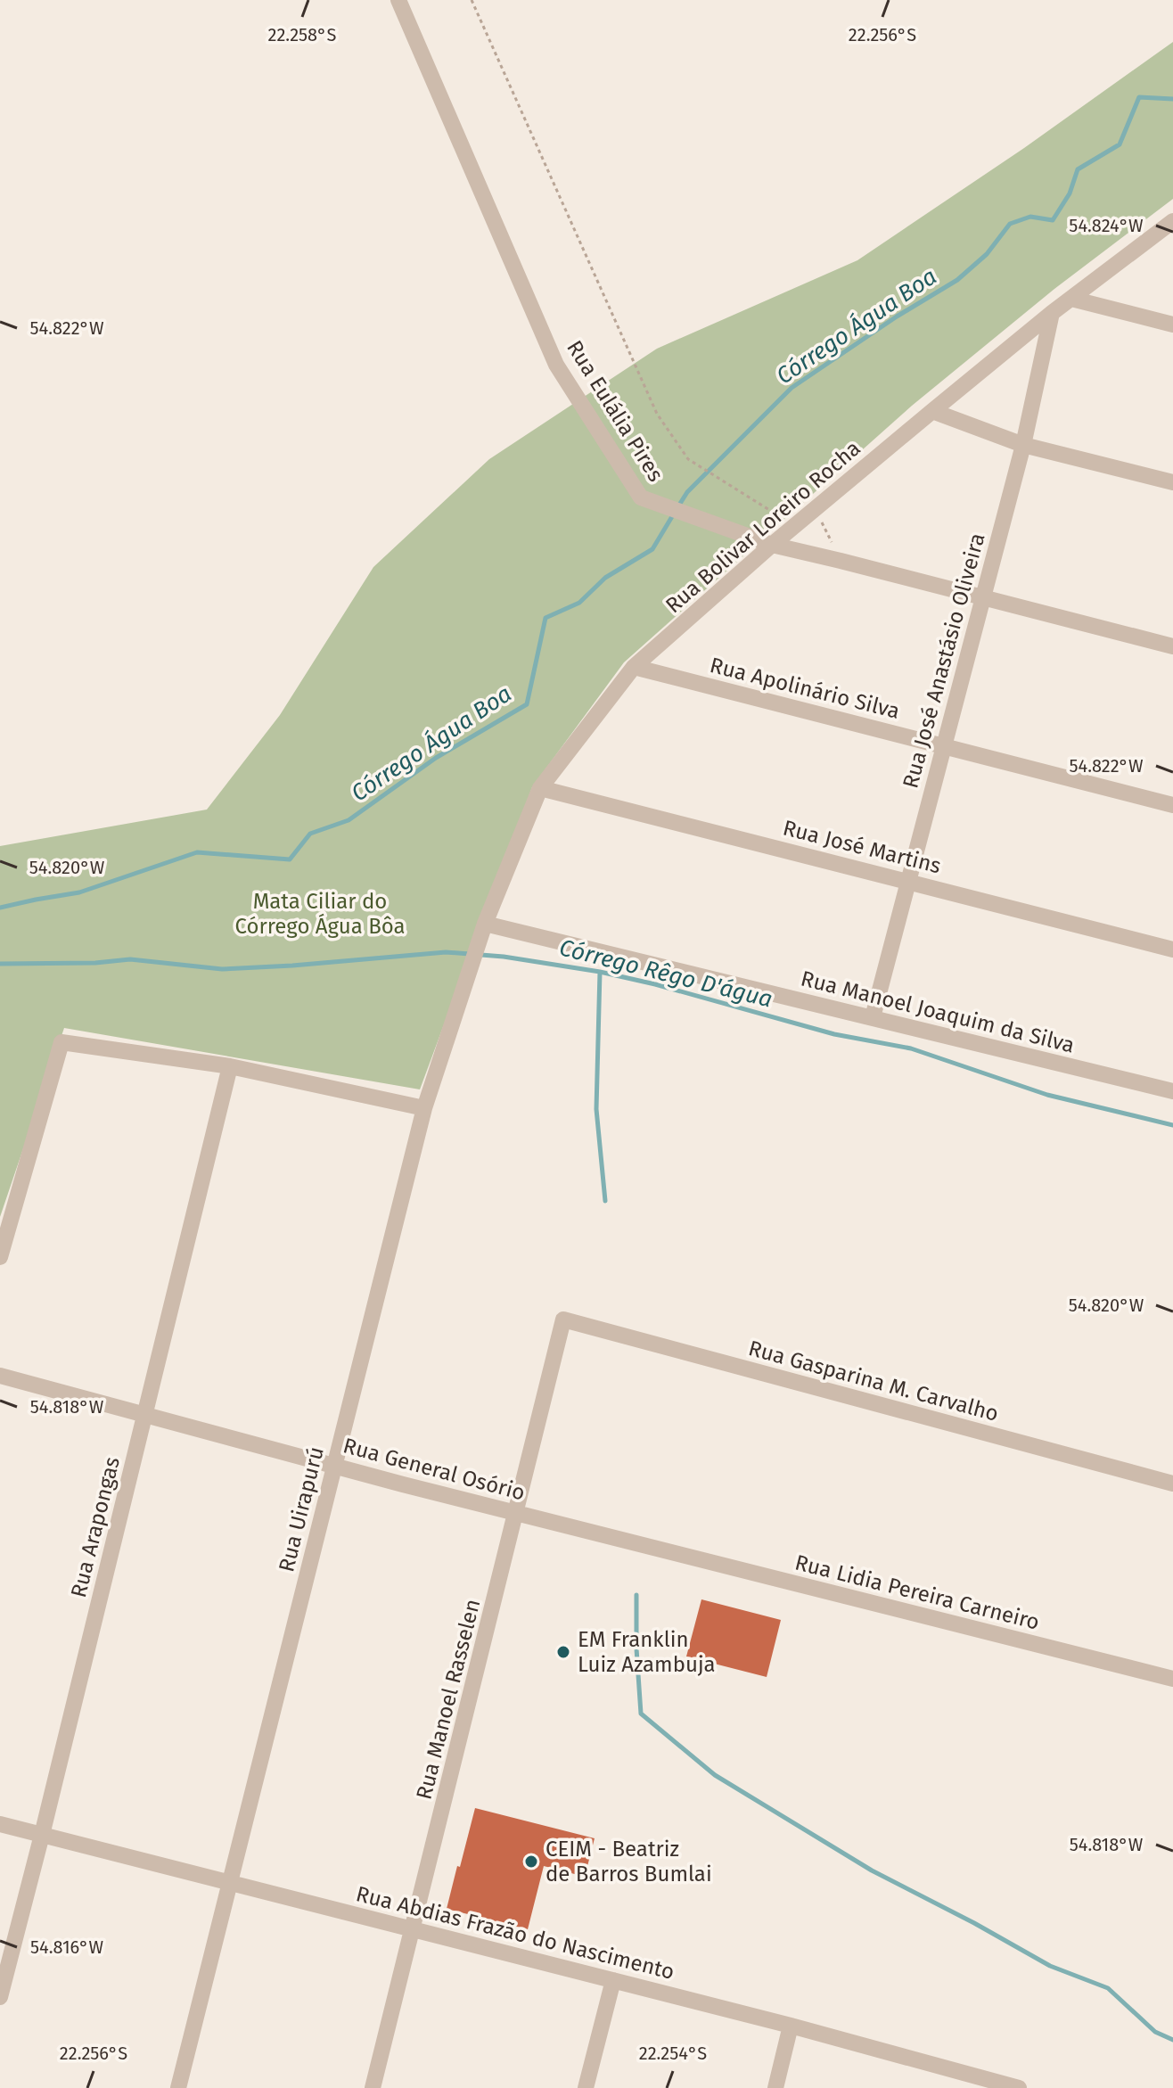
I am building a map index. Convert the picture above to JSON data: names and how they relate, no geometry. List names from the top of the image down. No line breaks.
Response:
{"streets":{"street":["Rua Eulália Pires","Rua Bolivar Loreiro Rocha","Rua José Anastásio Oliveira","Rua Apolinário Silva","Rua José Martins","Rua Manoel Joaquim da Silva","Rua Gasparina M. Carvalho","Rua General Osório","Rua Uirapurú","Rua Arapongas","Rua Lidia Pereira Carneiro","Rua Manoel Rasselen","Rua Abdias Frazão do Nascimento"]},"crossings":[["Rua Eulália Pires","Rua Bolivar Loreiro Rocha"],["Rua Eulália Pires","Rua José Anastásio Oliveira"],["Rua Bolivar Loreiro Rocha","Rua José Anastásio Oliveira"],["Rua Bolivar Loreiro Rocha","Rua Apolinário Silva"],["Rua Bolivar Loreiro Rocha","Rua José Martins"],["Rua Bolivar Loreiro Rocha","Rua Manoel Joaquim da Silva"],["Rua Bolivar Loreiro Rocha","Rua Uirapurú"],["Rua José Anastásio Oliveira","Rua Apolinário Silva"],["Rua José Anastásio Oliveira","Rua José Martins"],["Rua José Anastásio Oliveira","Rua Manoel Joaquim da Silva"],["Rua Gasparina M. Carvalho","Rua Manoel Rasselen"],["Rua General Osório","Rua Uirapurú"],["Rua General Osório","Rua Arapongas"],["Rua General Osório","Rua Lidia Pereira Carneiro"],["Rua General Osório","Rua Manoel Rasselen"],["Rua Uirapurú","Rua Abdias Frazão do Nascimento"],["Rua Arapongas","Rua Abdias Frazão do Nascimento"],["Rua Manoel Rasselen","Rua Abdias Frazão do Nascimento"]],"water":["Córrego Água Boa","Córrego Rêgo D'água"],"parks":["Mata Ciliar do Córrego Água Bôa"],"places":["EM Franklin Luiz Azambuja","CEIM - Beatriz de Barros Bumlai"],"coordinates":["22.258°S","22.256°S","54.824°W","54.822°W","54.820°W","54.818°W","54.816°W","22.254°S"]}
